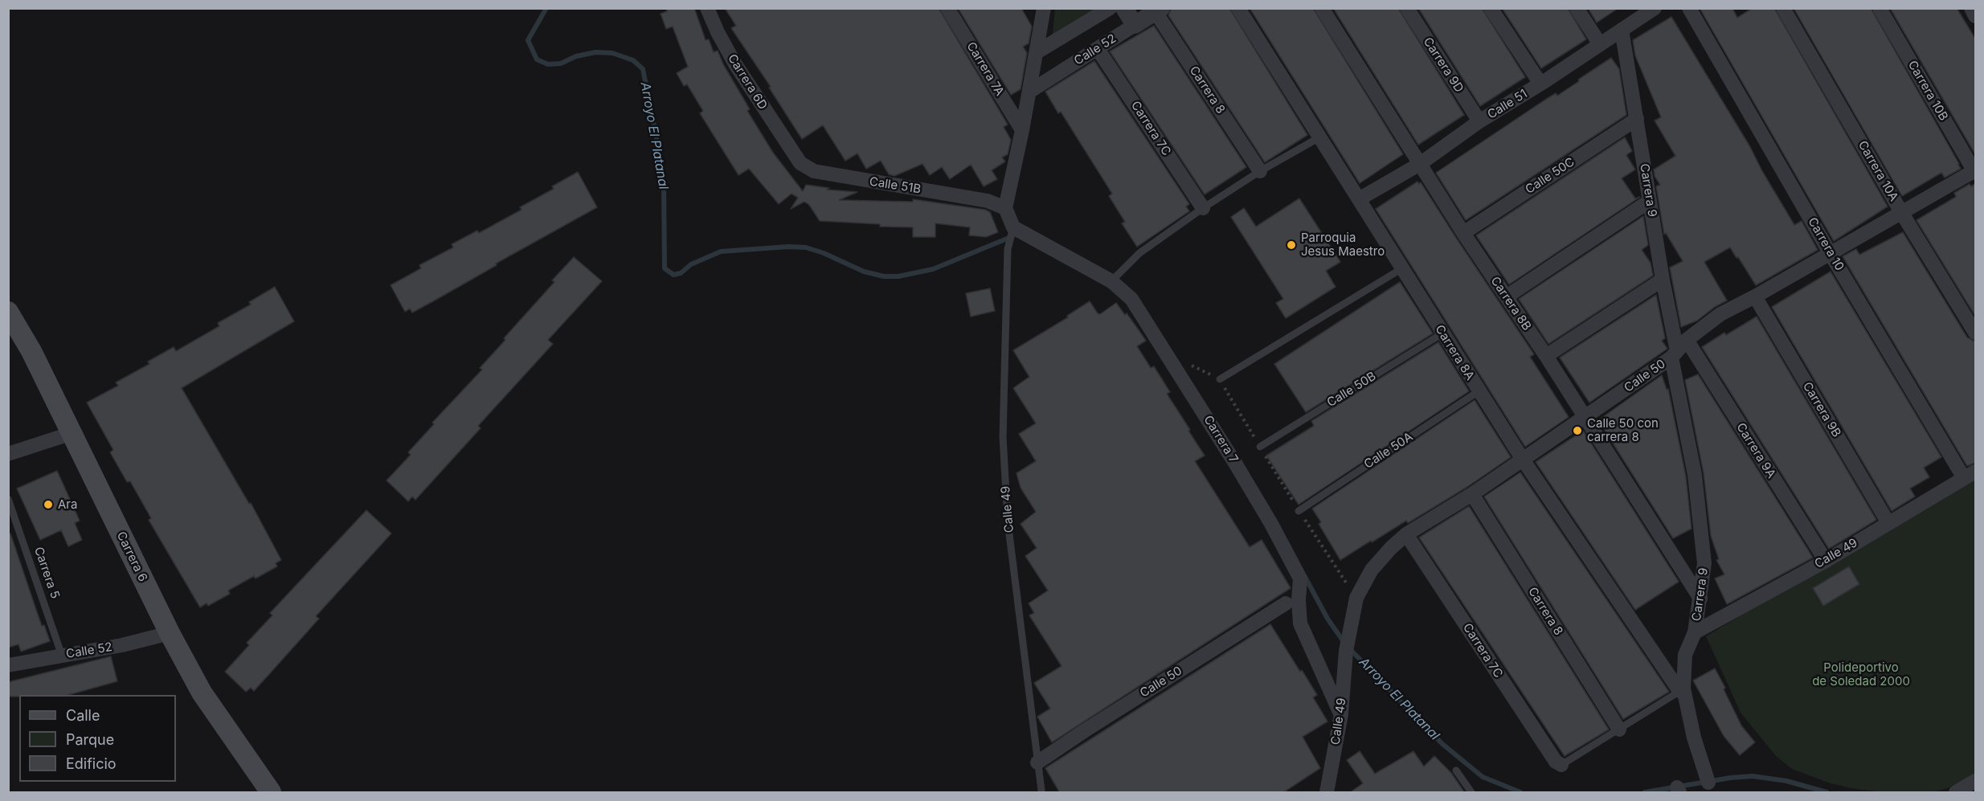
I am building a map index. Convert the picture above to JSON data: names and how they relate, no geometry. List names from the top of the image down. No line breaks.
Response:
{"streets":{"main road":["Carrera 6"],"street":["Calle 52","Carrera 9D","Carrera 7A","Carrera 6D","Carrera 8","Carrera 10B","Calle 51","Carrera 7C","Carrera 10A","Calle 50C","Calle 51B","Carrera 9","Carrera 10","Carrera 8B","Carrera 8A","Calle 50","Carrera 9B","Carrera 7","Carrera 9A","Calle 49"],"lane":["Calle 50B","Calle 50A","Carrera 5"]},"crossings":[["Calle 52","Carrera 8"],["Calle 52","Carrera 7C"],["Calle 52","Carrera 6"],["Calle 52","Carrera 5"],["Carrera 9D","Calle 51"],["Carrera 6D","Calle 51B"],["Carrera 8","Calle 50"],["Carrera 10B","Calle 50"],["Calle 51","Carrera 9"],["Calle 51","Carrera 8B"],["Calle 51","Carrera 8A"],["Carrera 7C","Calle 50"],["Carrera 10A","Calle 50"],["Calle 50C","Carrera 9"],["Calle 50C","Carrera 8B"],["Carrera 9","Carrera 8B"],["Carrera 9","Carrera 8A"],["Carrera 9","Calle 50"],["Carrera 9","Carrera 9A"],["Carrera 9","Calle 49"],["Carrera 10","Calle 50"],["Carrera 10","Calle 49"],["Carrera 8B","Calle 50"],["Carrera 8A","Calle 50"],["Carrera 8A","Calle 50B"],["Carrera 8A","Calle 50A"],["Calle 50","Carrera 9B"],["Calle 50","Carrera 9A"],["Calle 50","Calle 49"],["Carrera 9B","Calle 49"],["Carrera 7","Calle 49"],["Carrera 9A","Calle 49"]],"water":["Arroyo El Platanal"],"parks":["Polideportivo de Soledad 2000"],"places":["Parroquia Jesus Maestro","Calle 50 con carrera 8","Ara"],"legend":["Calle","Parque","Edificio"]}
